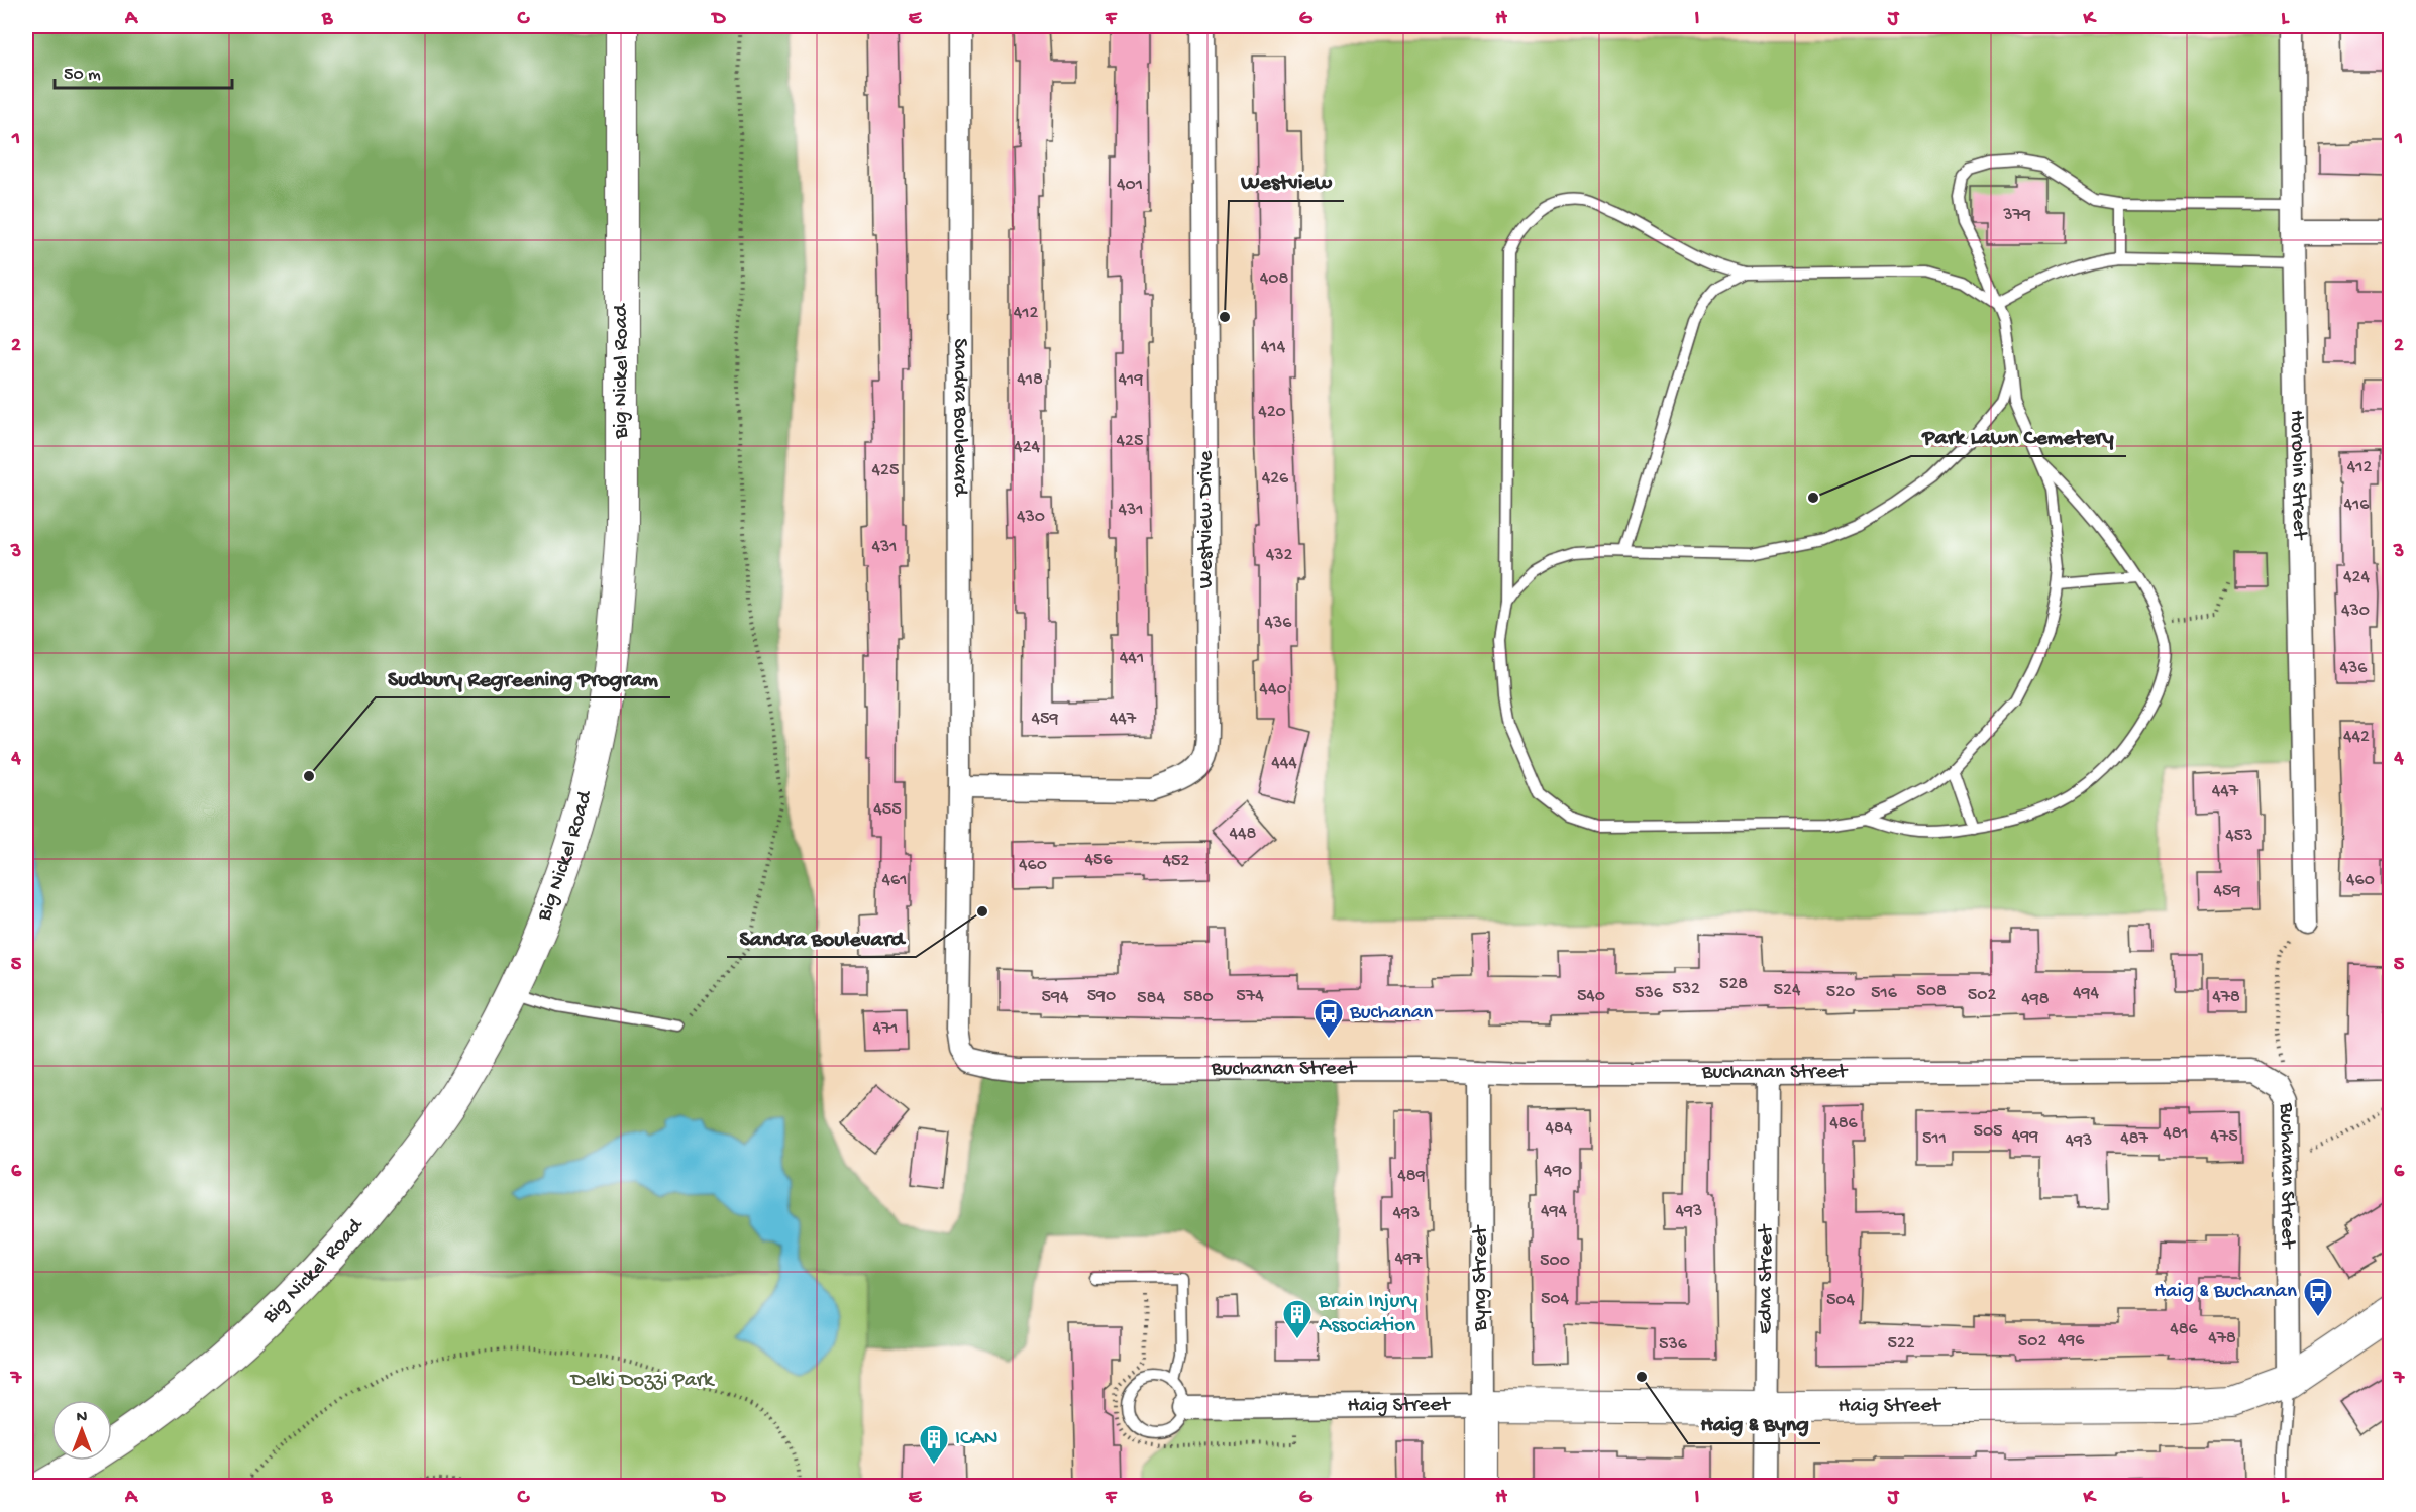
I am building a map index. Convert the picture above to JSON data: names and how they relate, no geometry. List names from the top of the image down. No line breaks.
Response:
{"streets":{"main road":["Big Nickel Road","Byng Street","Haig Street"],"street":["Sandra Boulevard","Horobin Street","Westview Drive","Buchanan Street","Edna Street"]},"crossings":[["Sandra Boulevard","Westview Drive"],["Sandra Boulevard","Buchanan Street"],["Buchanan Street","Byng Street"],["Buchanan Street","Edna Street"],["Buchanan Street","Haig Street"],["Byng Street","Haig Street"],["Edna Street","Haig Street"]],"parks":["Delki Dozzi Park"],"places":{"other":["Westview","Park Lawn Cemetery","Sudbury Regreening Program","Sandra Boulevard","Haig & Byng"],"bus stop":["Buchanan","Haig & Buchanan"],"building":["Brain Injury Association","ICAN"]},"house_numbers":["401","379","408","412","414","418","419","420","425","424","412","425","426","416","431","430","431","432","424","430","436","441","436","440","459","447","442","444","447","455","448","453","456","452","460","461","460","459","528","532","524","508","520","536","516","494","502","590","574","540","594","580","478","584","498","471","486","484","505","481","499","475","511","487","493","490","489","494","493","493","497","500","504","504","486","478","496","502","522","536"],"scale_bar":"50 m","north":"top","grid":{"columns":["A","B","C","D","E","F","G","H","I","J","K","L"],"rows":["1","2","3","4","5","6","7"]}}
